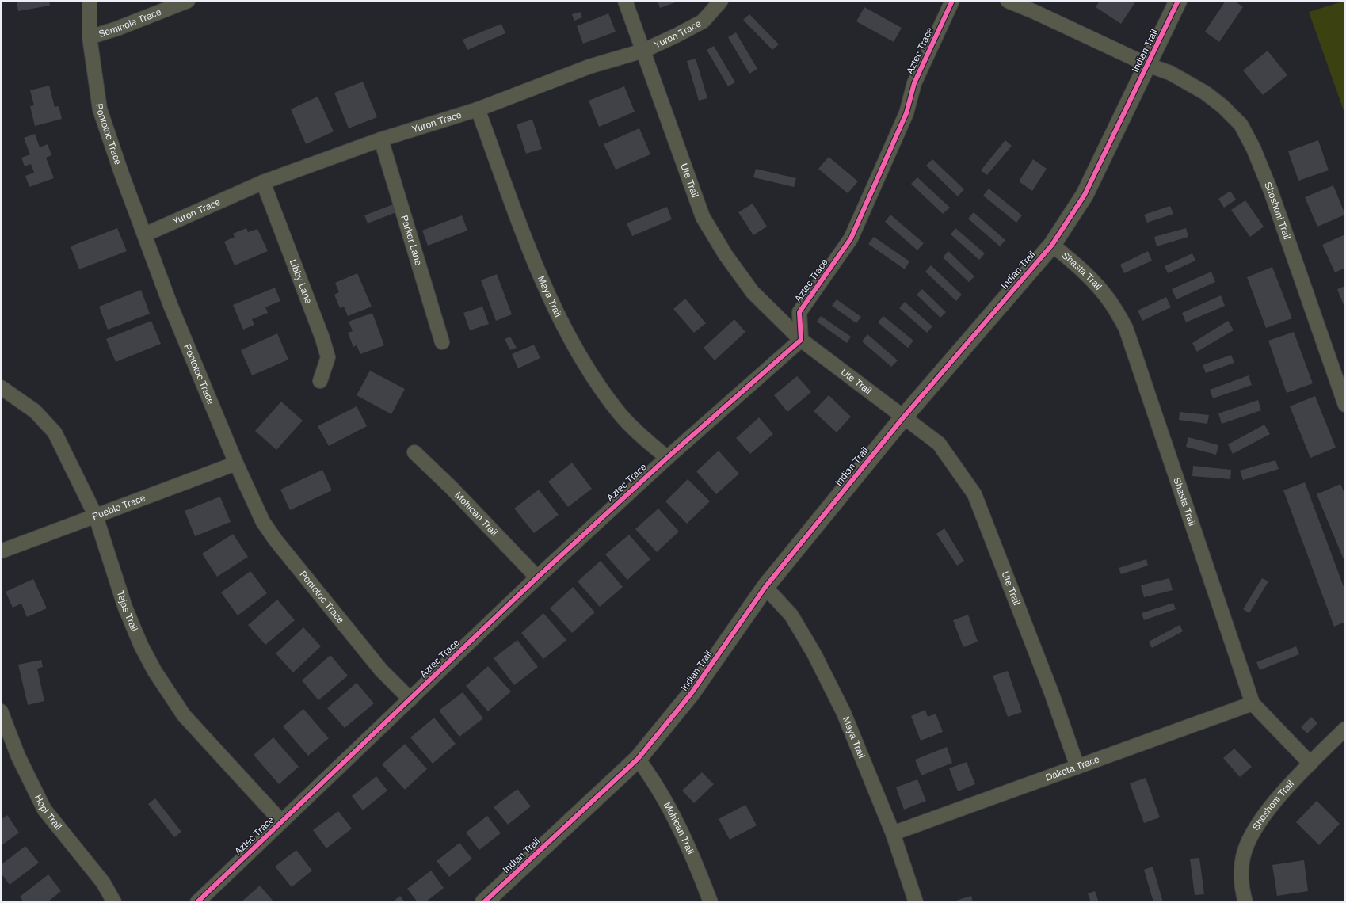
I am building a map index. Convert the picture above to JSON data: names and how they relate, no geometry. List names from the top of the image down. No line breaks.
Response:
{"streets":{"street":["Seminole Trace","Yuron Trace","Aztec Trace","Indian Trail","Pontotoc Trace","Ute Trail","Shoshoni Trail","Parker Lane","Shasta Trail","Libby Lane","Maya Trail","Pueblo Trace","Mohican Trail","Tejas Trail","Dakota Trace","Hopi Trail"]},"crossings":[["Seminole Trace","Pontotoc Trace"],["Yuron Trace","Pontotoc Trace"],["Yuron Trace","Ute Trail"],["Yuron Trace","Parker Lane"],["Yuron Trace","Libby Lane"],["Yuron Trace","Maya Trail"],["Aztec Trace","Pontotoc Trace"],["Aztec Trace","Ute Trail"],["Aztec Trace","Maya Trail"],["Aztec Trace","Mohican Trail"],["Aztec Trace","Tejas Trail"],["Indian Trail","Ute Trail"],["Indian Trail","Shoshoni Trail"],["Indian Trail","Shasta Trail"],["Indian Trail","Maya Trail"],["Indian Trail","Mohican Trail"],["Pontotoc Trace","Pueblo Trace"],["Ute Trail","Dakota Trace"],["Shoshoni Trail","Shasta Trail"],["Shasta Trail","Dakota Trace"],["Maya Trail","Dakota Trace"],["Pueblo Trace","Tejas Trail"]]}
